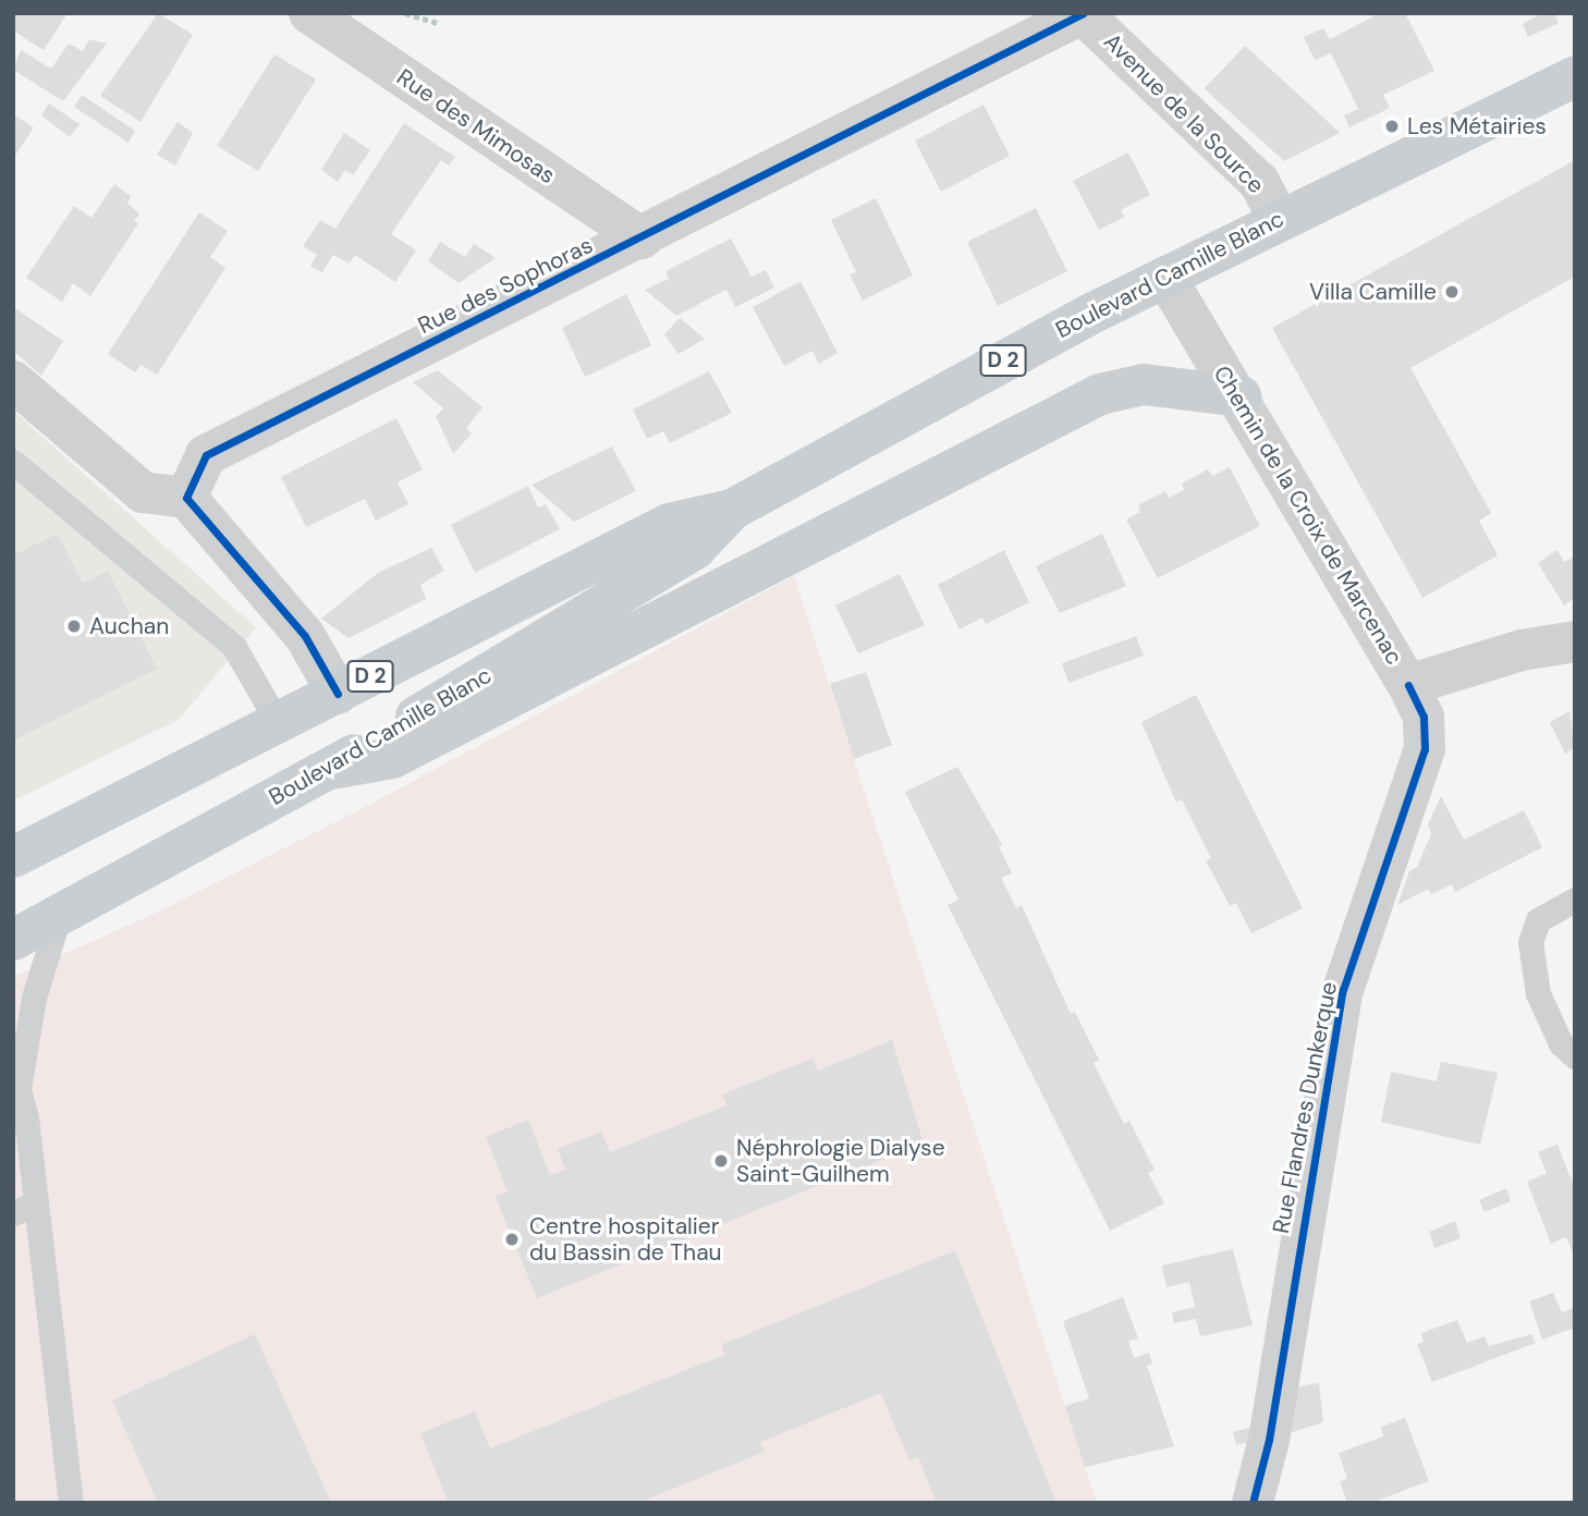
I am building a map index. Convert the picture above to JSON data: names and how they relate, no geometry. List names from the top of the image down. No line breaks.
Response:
{"streets":{"main road":["Boulevard Camille Blanc","D 2"],"street":["Avenue de la Source","Rue des Mimosas","Rue des Sophoras","Chemin de la Croix de Marcenac","Rue Flandres Dunkerque"]},"crossings":[["Avenue de la Source","Boulevard Camille Blanc"],["Avenue de la Source","Rue des Sophoras"],["Rue des Mimosas","Rue des Sophoras"],["Boulevard Camille Blanc","Chemin de la Croix de Marcenac"],["Chemin de la Croix de Marcenac","Rue Flandres Dunkerque"]],"places":["Les Métairies","Villa Camille","Auchan","Néphrologie Dialyse Saint-Guilhem","Centre hospitalier du Bassin de Thau"]}
